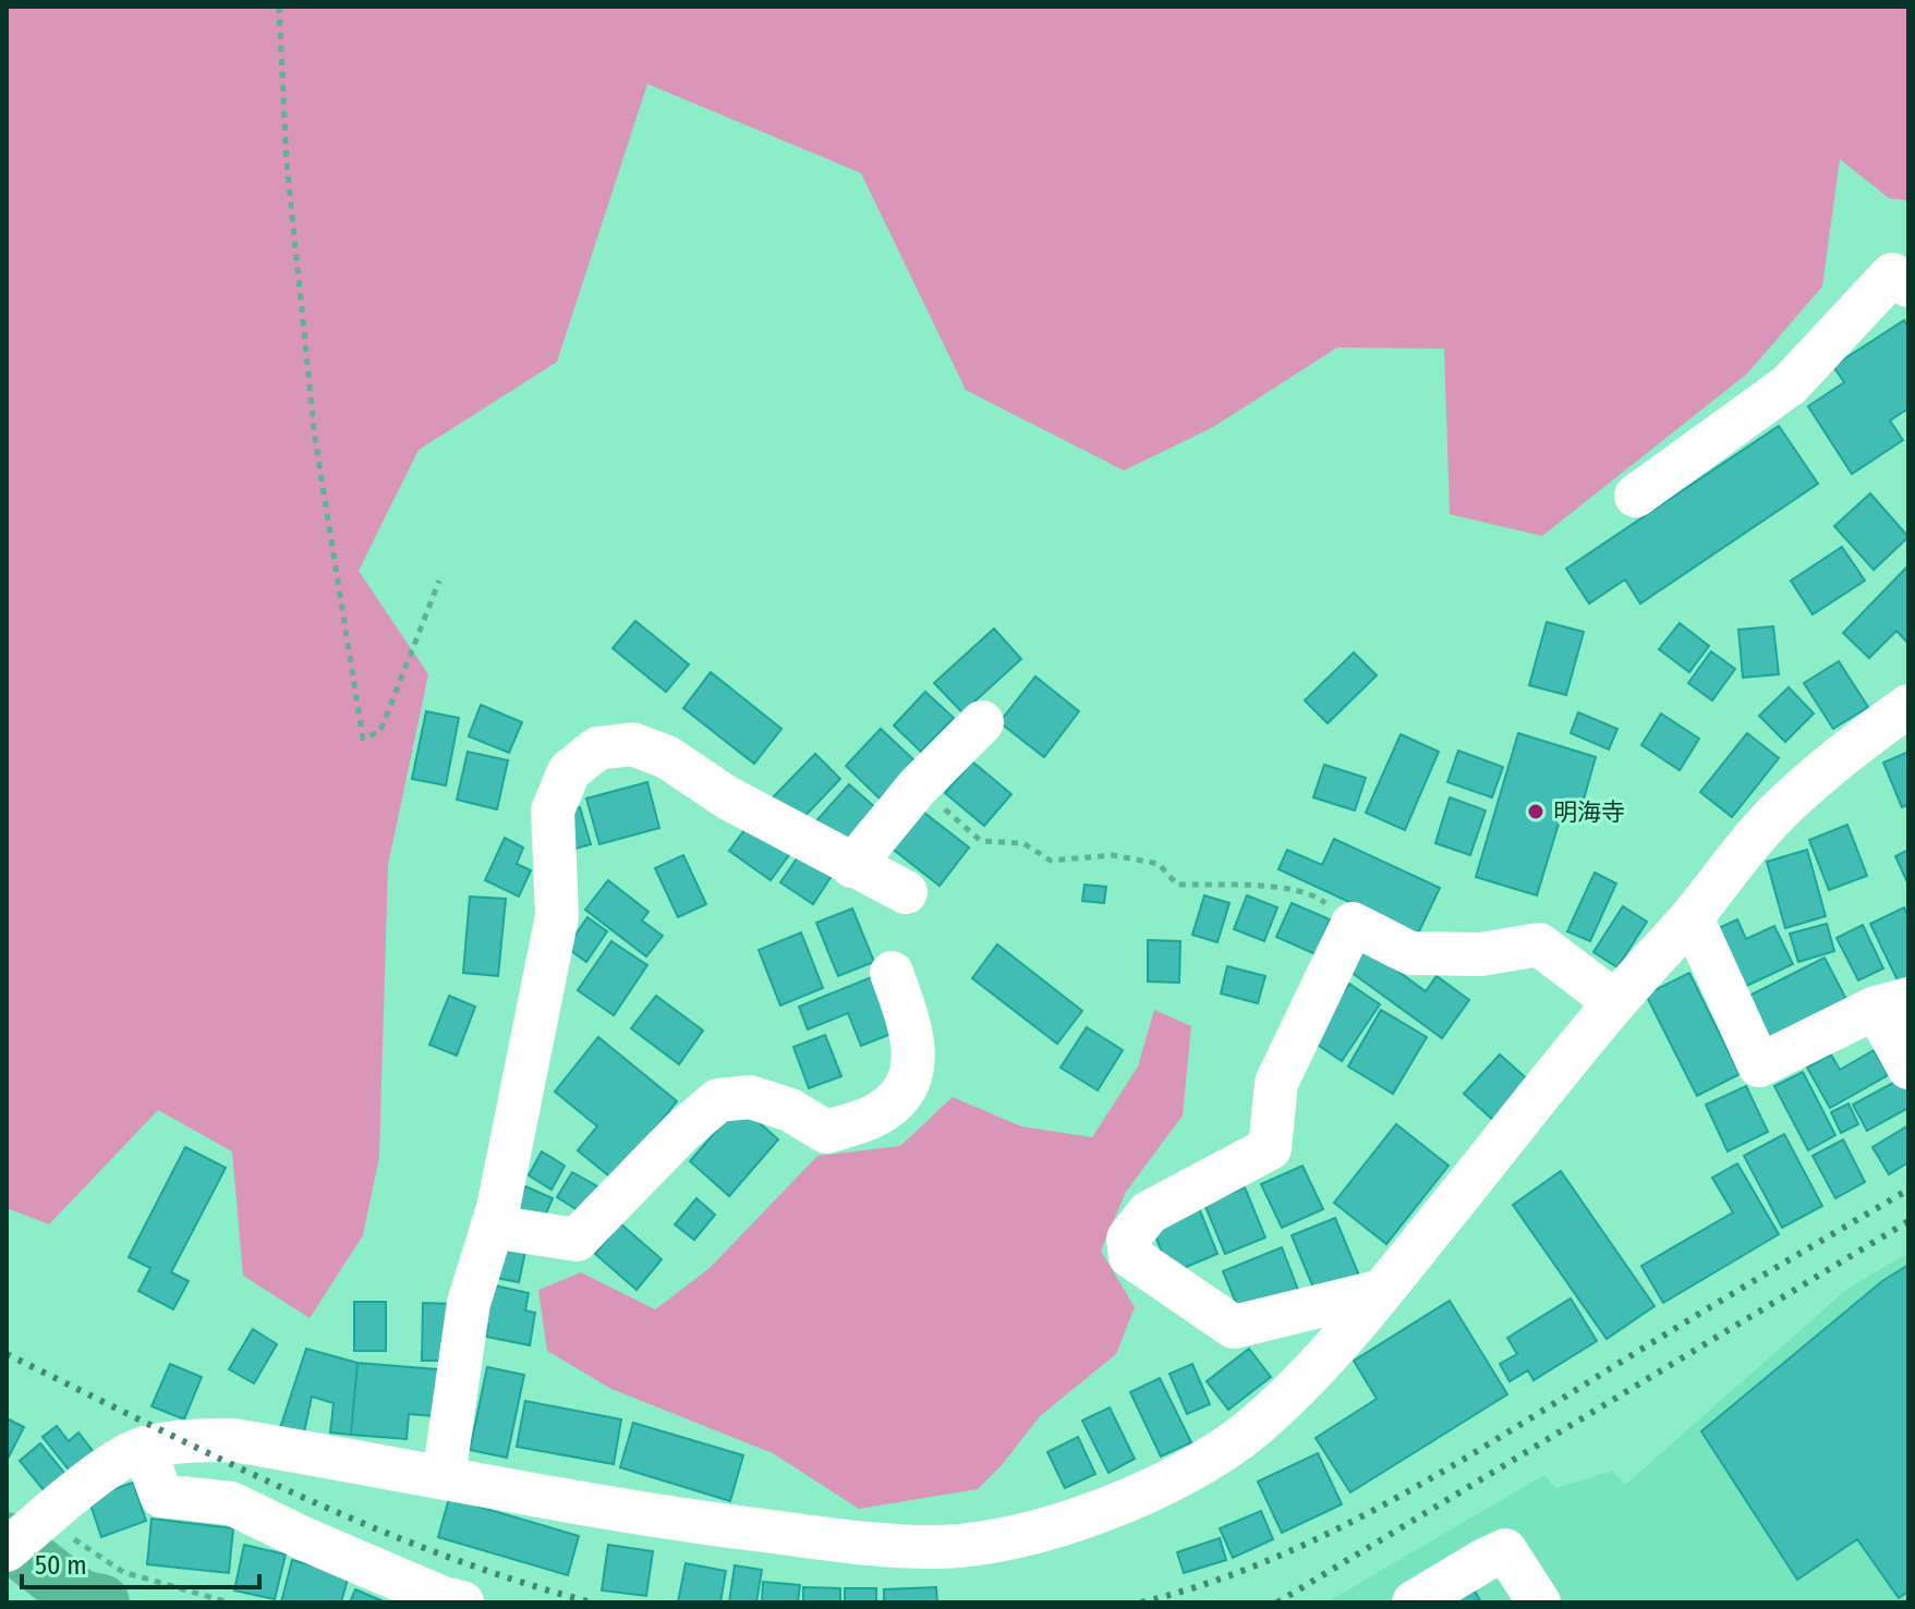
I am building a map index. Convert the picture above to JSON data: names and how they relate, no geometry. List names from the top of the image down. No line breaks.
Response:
{"places":["明海寺"],"scale_bar":"50 m"}
